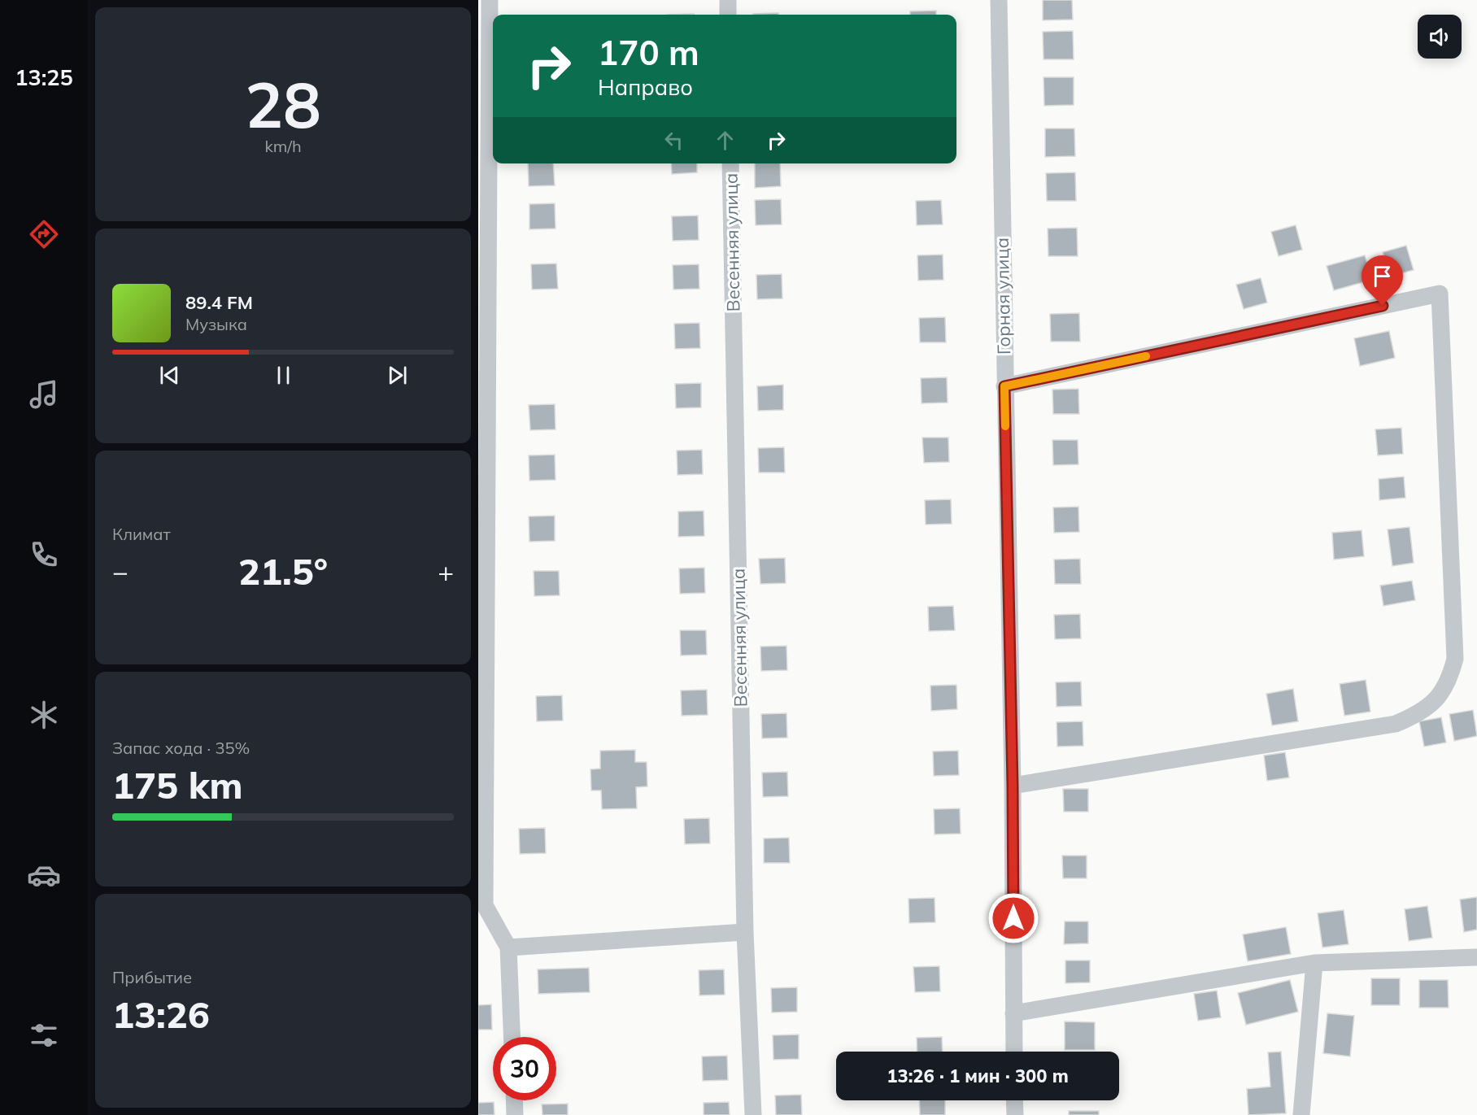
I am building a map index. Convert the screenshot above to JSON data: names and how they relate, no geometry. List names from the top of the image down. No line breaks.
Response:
{"streets":{"street":["Весенняя улица","Горная улица"]},"page":{"tabs":"13:25","tile":[["28","km/h"],"Климат",["Запас хода · 35%","175 km"],["Прибытие","13:26"]],"turn":["170 m","Направо"],"song":["89.4 FM","Музыка"],"heat":["−","21.5°","+"],"limit":"30","trip":"13:26 · 1 мин · 300 m"}}
